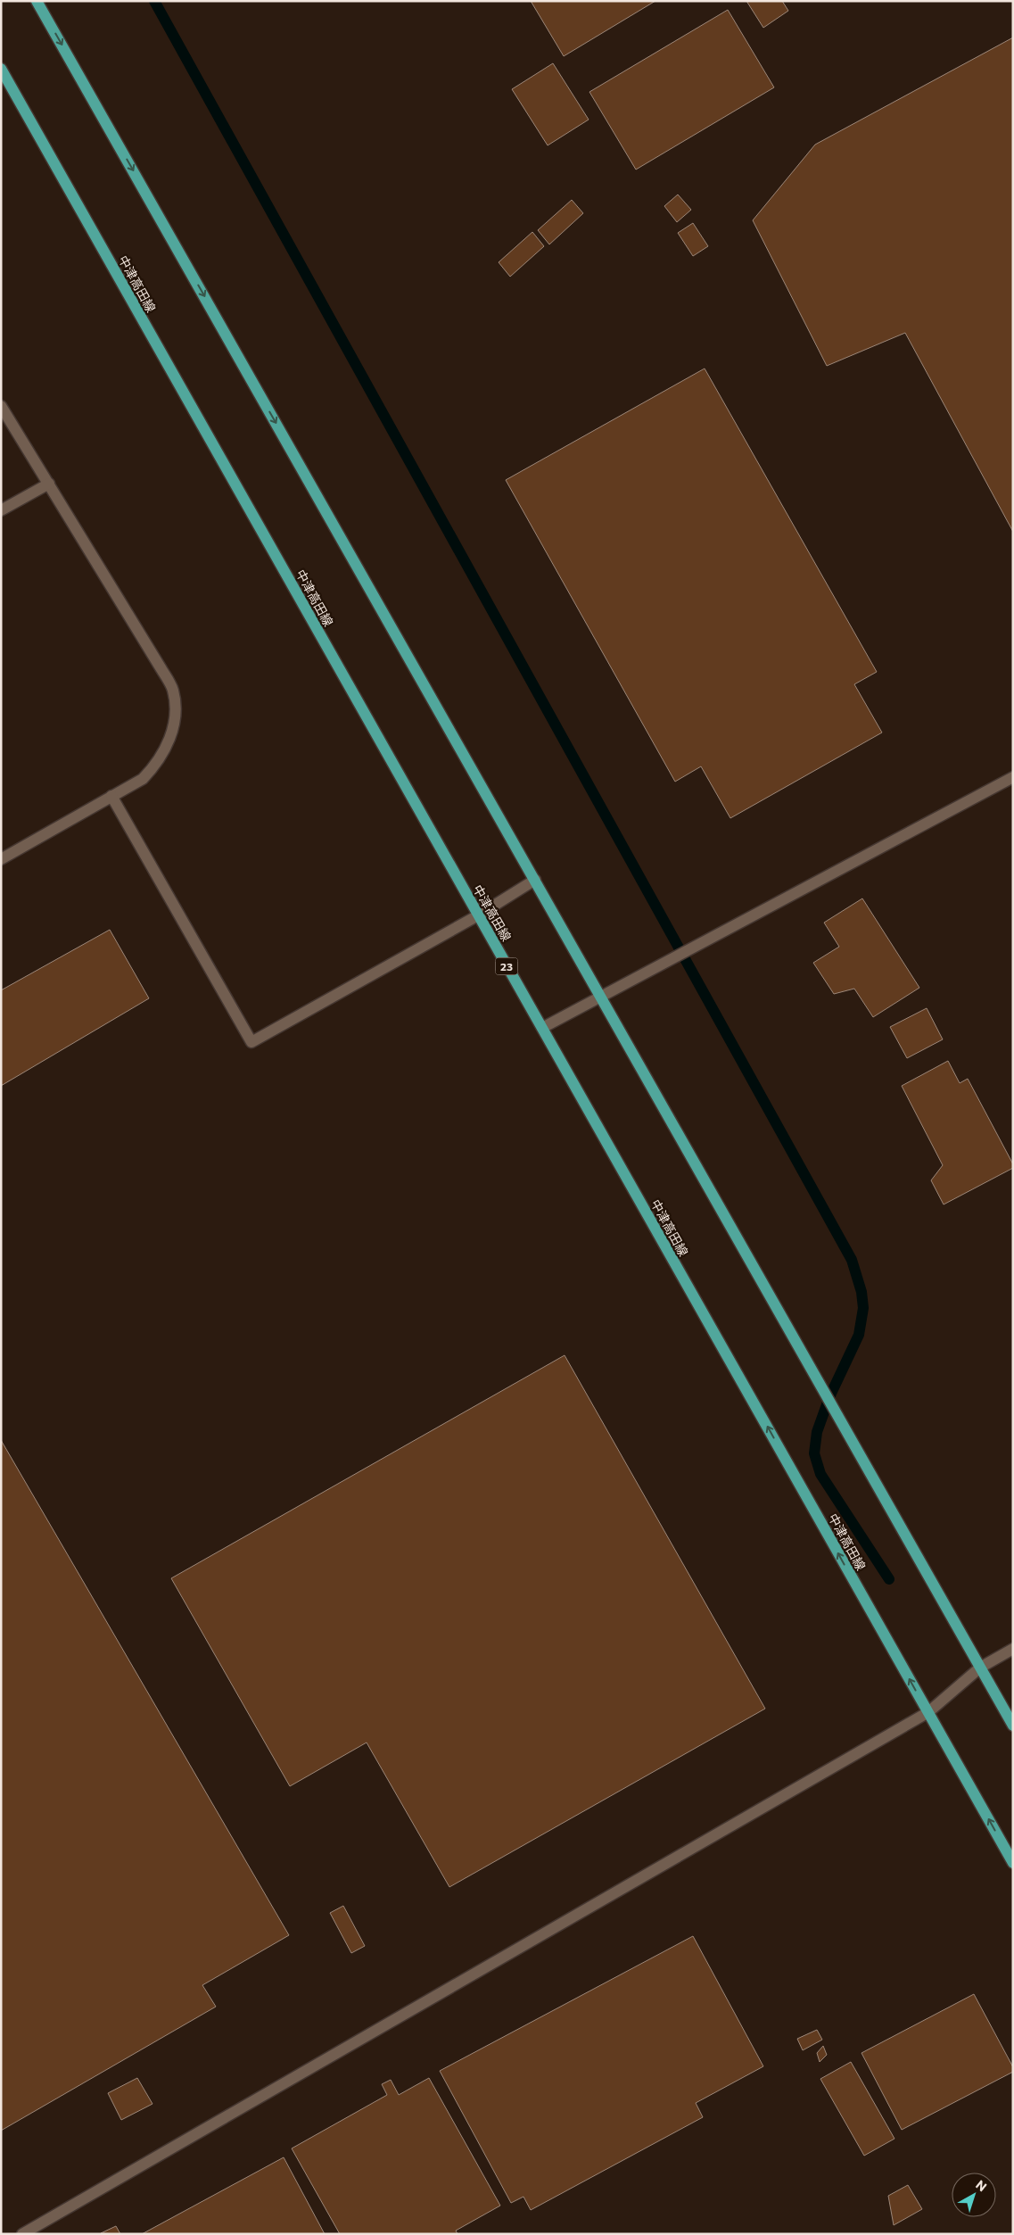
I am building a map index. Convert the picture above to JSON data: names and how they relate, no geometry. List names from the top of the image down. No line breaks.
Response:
{"streets":{"main road":["中津高田線","23"]},"north":"top right"}
